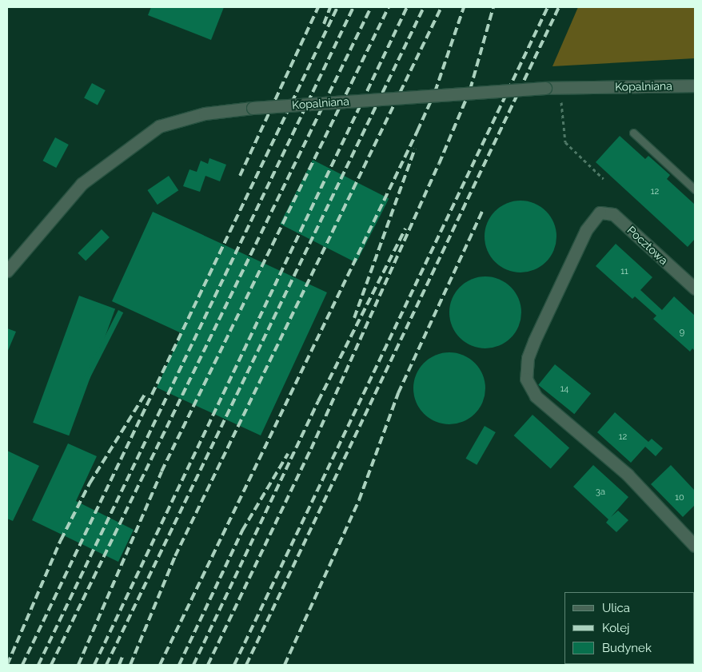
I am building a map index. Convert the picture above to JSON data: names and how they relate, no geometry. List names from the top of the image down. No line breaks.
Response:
{"streets":{"street":["Kopalniana","Pocztowa"]},"house_numbers":["12","11","9","14","12","3a","10"],"legend":["Ulica","Kolej","Budynek"]}
